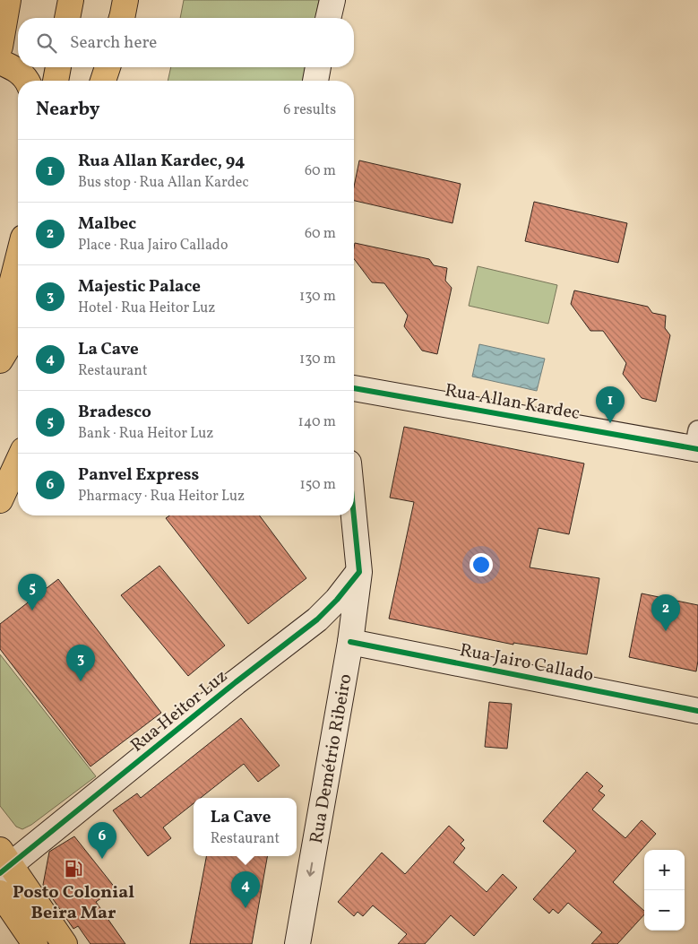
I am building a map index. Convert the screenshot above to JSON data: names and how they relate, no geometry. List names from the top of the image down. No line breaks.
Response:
{"streets":{"main road":["Rua Allan Kardec","Rua Jairo Callado","Rua Heitor Luz","Rua Demétrio Ribeiro"]},"crossings":[["Rua Jairo Callado","Rua Demétrio Ribeiro"],["Rua Heitor Luz","Rua Demétrio Ribeiro"]],"one_way":["Rua Demétrio Ribeiro"],"places":{"fuel station":["Posto Colonial Beira Mar"]},"page":{"search":"Search here","heading":["Nearby","6 results"],"list":[{"mark":"1","name":"Rua Allan Kardec, 94","note":"Bus stop · Rua Allan Kardec","value":"60 m"},{"mark":"2","name":"Malbec","note":"Place · Rua Jairo Callado","value":"60 m"},{"mark":"3","name":"Majestic Palace","note":"Hotel · Rua Heitor Luz","value":"130 m"},{"mark":"4","name":"La Cave","note":"Restaurant","value":"130 m"},{"mark":"5","name":"Bradesco","note":"Bank · Rua Heitor Luz","value":"140 m"},{"mark":"6","name":"Panvel Express","note":"Pharmacy · Rua Heitor Luz","value":"150 m"}],"pins":["1","5","2","3","6","4"],"popup":["La Cave","Restaurant"],"map_buttons":["+","−"]}}
